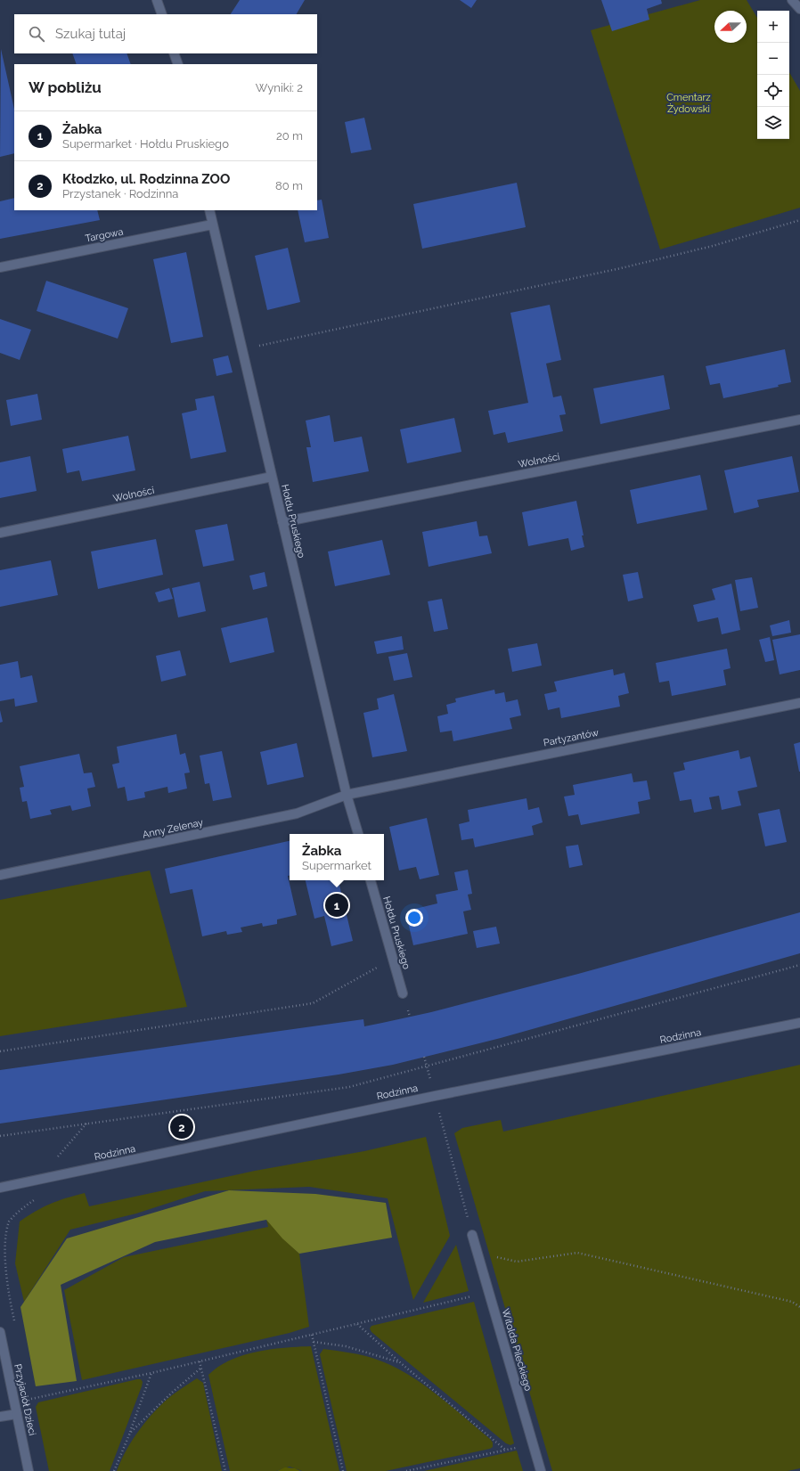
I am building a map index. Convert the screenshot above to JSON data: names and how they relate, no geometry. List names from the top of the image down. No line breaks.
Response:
{"streets":{"street":["Targowa","Wolności","Hołdu Pruskiego","Partyzantów","Anny Zelenay","Rodzinna","Witolda Pileckiego","Przyjaciół Dzieci"]},"crossings":[["Targowa","Hołdu Pruskiego"],["Wolności","Hołdu Pruskiego"],["Hołdu Pruskiego","Partyzantów"],["Hołdu Pruskiego","Anny Zelenay"],["Partyzantów","Anny Zelenay"]],"parks":["Cmentarz Żydowski"],"north":"left","page":{"map_buttons":["+","−"],"search":"Szukaj tutaj","heading":["W pobliżu","Wyniki: 2"],"list":[{"mark":"1","name":"Żabka","note":"Supermarket · Hołdu Pruskiego","value":"20 m"},{"mark":"2","name":"Kłodzko, ul. Rodzinna ZOO","note":"Przystanek · Rodzinna","value":"80 m"}],"popup":["Żabka","Supermarket"],"pins":["1","2"]}}
